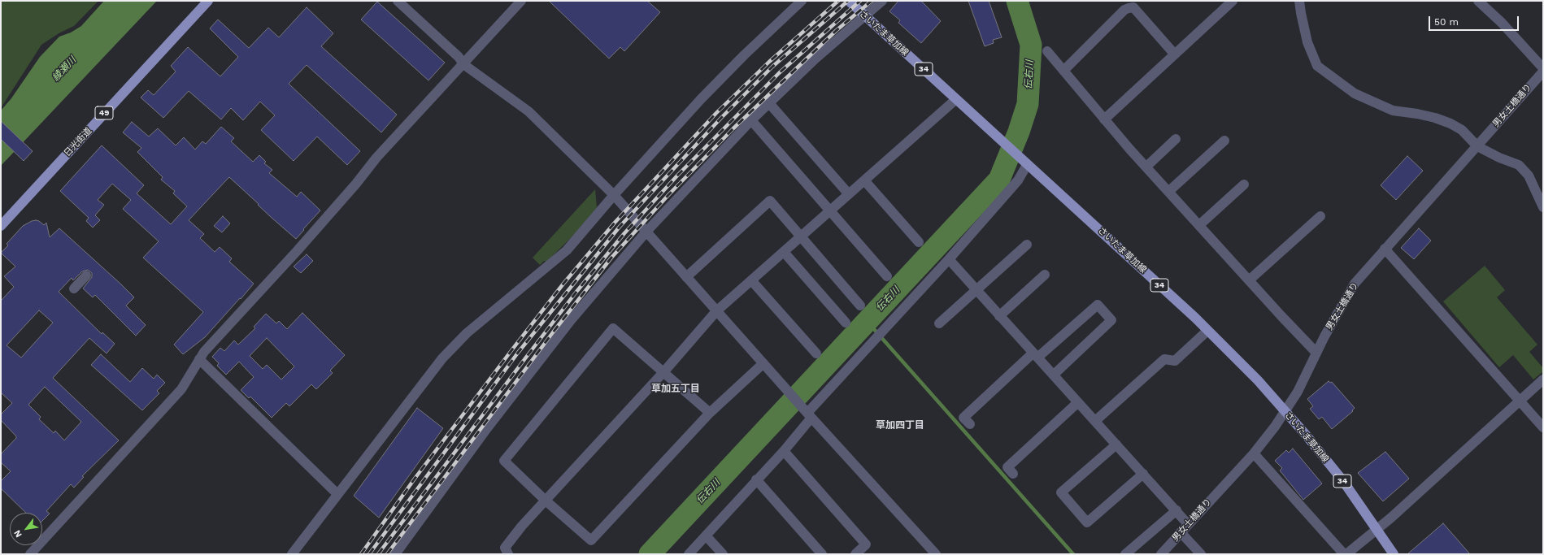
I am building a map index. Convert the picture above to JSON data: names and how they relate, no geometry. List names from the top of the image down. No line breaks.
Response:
{"streets":{"main road":["さいたま草加線","34","49","日光街道"],"street":["男女土橋通り"]},"crossings":[["さいたま草加線","男女土橋通り"]],"districts":["草加五丁目","草加四丁目"],"water":["綾瀬川","伝右川"],"scale_bar":"50 m","north":"bottom left"}
